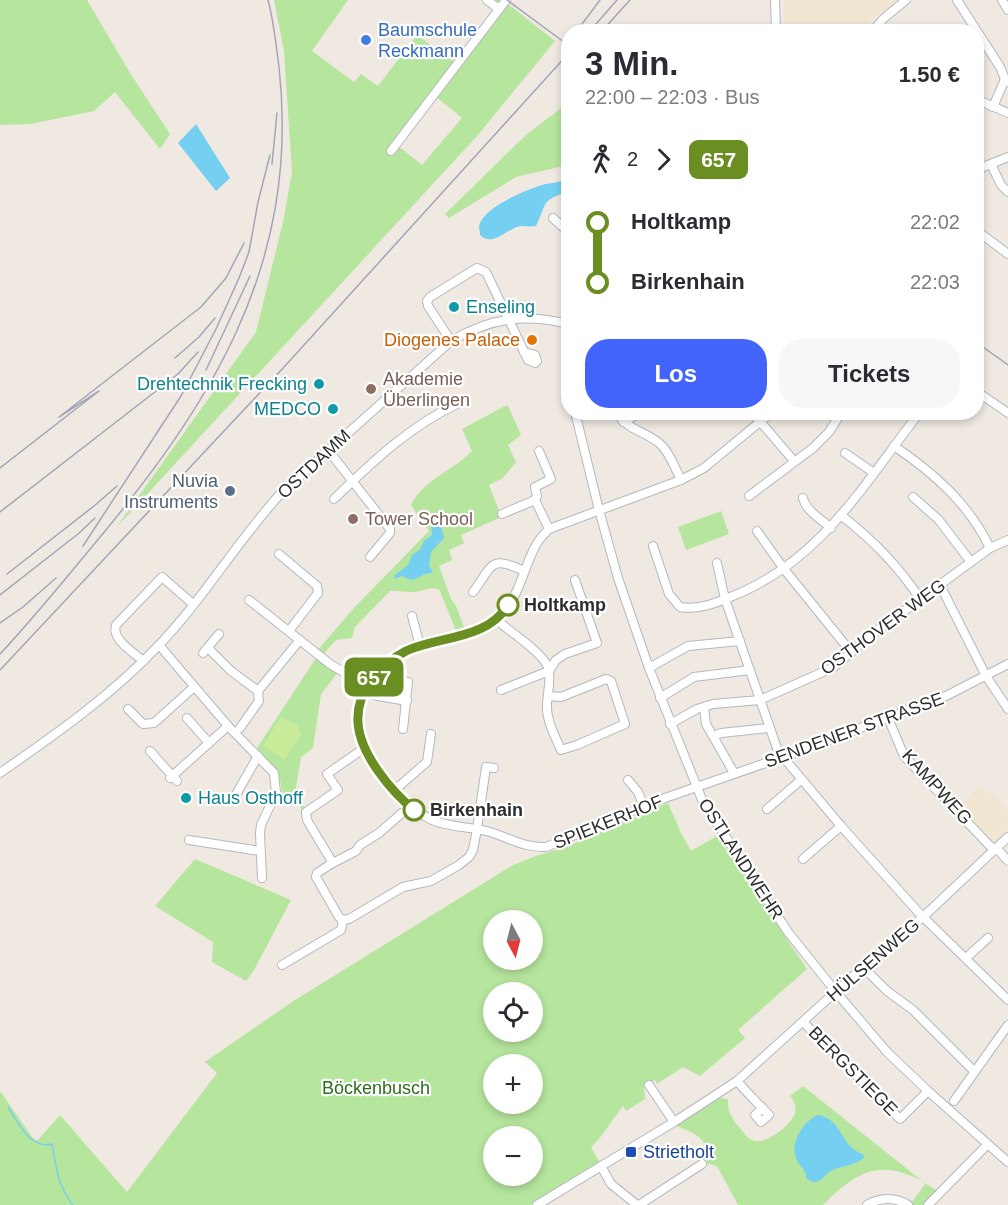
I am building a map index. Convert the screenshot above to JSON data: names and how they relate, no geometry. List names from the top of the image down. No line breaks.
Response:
{"streets":{"street":["OSTDAMM","OSTHOVER WEG","SENDENER STRASSE","KAMPWEG","SPIEKERHOF","OSTLANDWEHR","HÜLSENWEG","BERGSTIEGE"]},"crossings":[["SENDENER STRASSE","KAMPWEG"],["SENDENER STRASSE","SPIEKERHOF"],["SENDENER STRASSE","OSTLANDWEHR"],["KAMPWEG","HÜLSENWEG"],["SPIEKERHOF","OSTLANDWEHR"],["OSTLANDWEHR","HÜLSENWEG"],["OSTLANDWEHR","BERGSTIEGE"],["HÜLSENWEG","BERGSTIEGE"]],"parks":["Böckenbusch"],"places":{"other":["Baumschule Reckmann","Enseling","Diogenes Palace","Drehtechnik Frecking","Akademie Überlingen","MEDCO","Nuvia Instruments","Tower School","Holtkamp","Haus Osthoff","Birkenhain"],"transit":["Strietholt"]},"lines":["bus line 657"],"north":"bottom","page":{"on_map":"657","heading":["3 Min.","22:00 – 22:03 · Bus","1.50 €"],"legs":["2","657"],"list":[{"name":"Holtkamp","value":"22:02"},{"name":"Birkenhain","value":"22:03"}],"buttons":["Los","Tickets"],"map_buttons":["+","−"]}}
